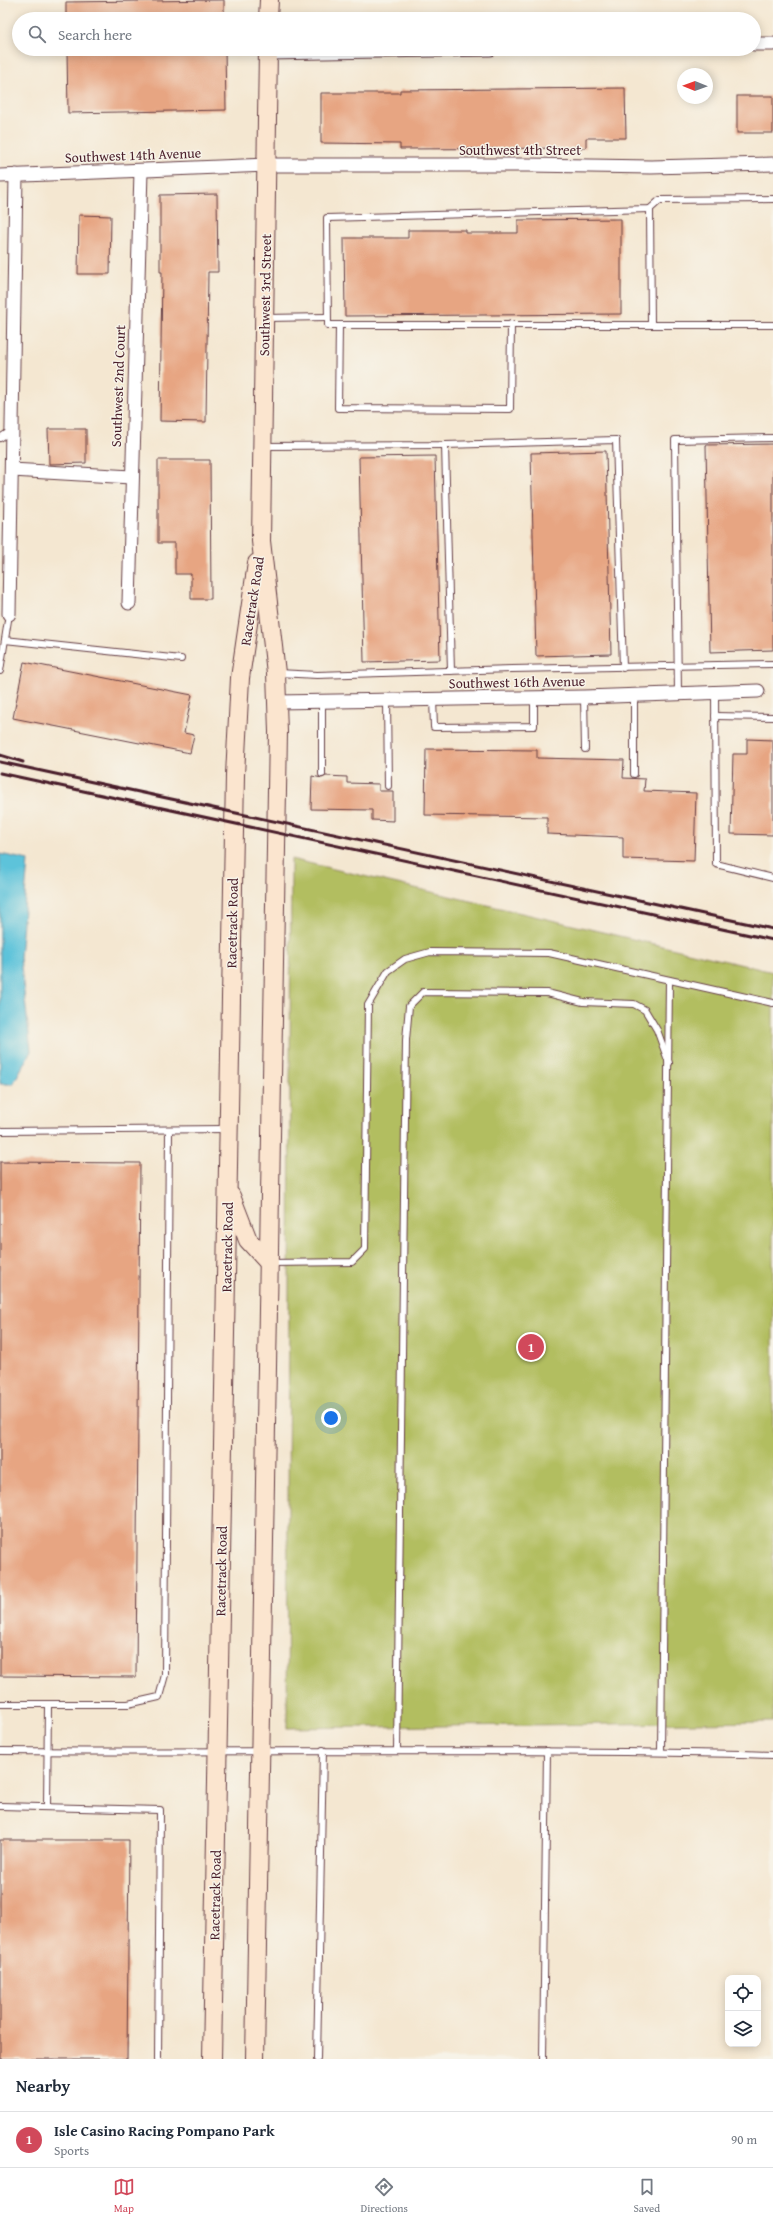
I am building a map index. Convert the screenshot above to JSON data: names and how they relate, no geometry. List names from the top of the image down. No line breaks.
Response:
{"streets":{"street":["Southwest 4th Street","Southwest 14th Avenue","Southwest 3rd Street","Southwest 2nd Court","Racetrack Road","Southwest 16th Avenue"]},"crossings":[["Southwest 4th Street","Southwest 14th Avenue"],["Southwest 4th Street","Southwest 3rd Street"],["Southwest 14th Avenue","Southwest 3rd Street"],["Southwest 14th Avenue","Southwest 2nd Court"],["Southwest 3rd Street","Racetrack Road"],["Racetrack Road","Southwest 16th Avenue"]],"north":"left","page":{"search":"Search here","pins":"1","heading":"Nearby","list":[{"mark":"1","name":"Isle Casino Racing Pompano Park","note":"Sports","value":"90 m"}],"nav":["Map","Directions","Saved"]}}
